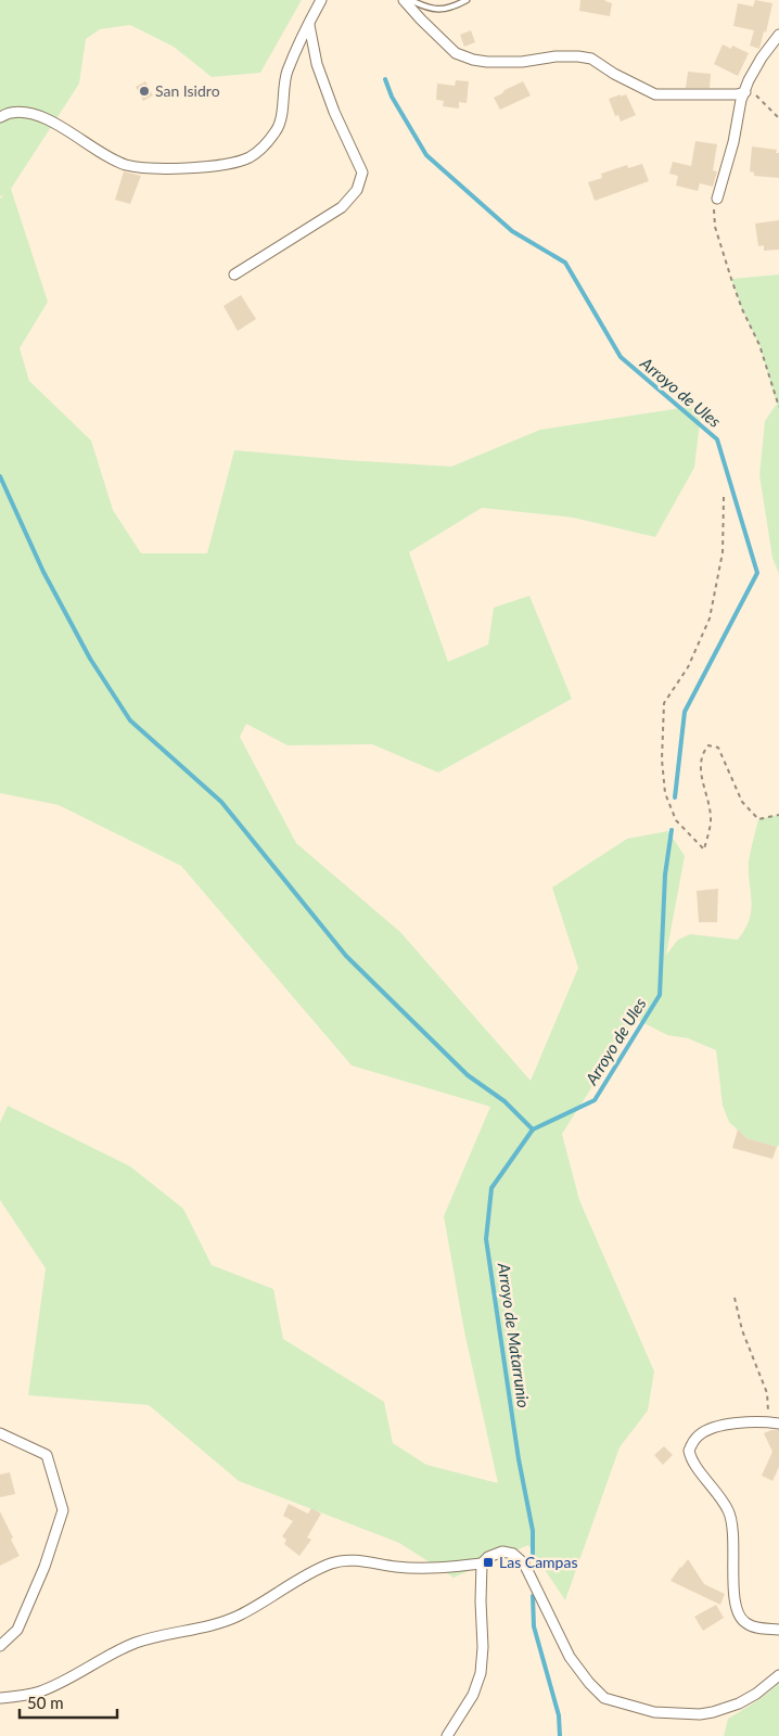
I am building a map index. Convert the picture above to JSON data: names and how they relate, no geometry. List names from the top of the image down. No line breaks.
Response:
{"water":["Arroyo de Ules","Arroyo de Matarrunio"],"places":{"other":["San Isidro"],"transit":["Las Campas"]},"scale_bar":"50 m"}
